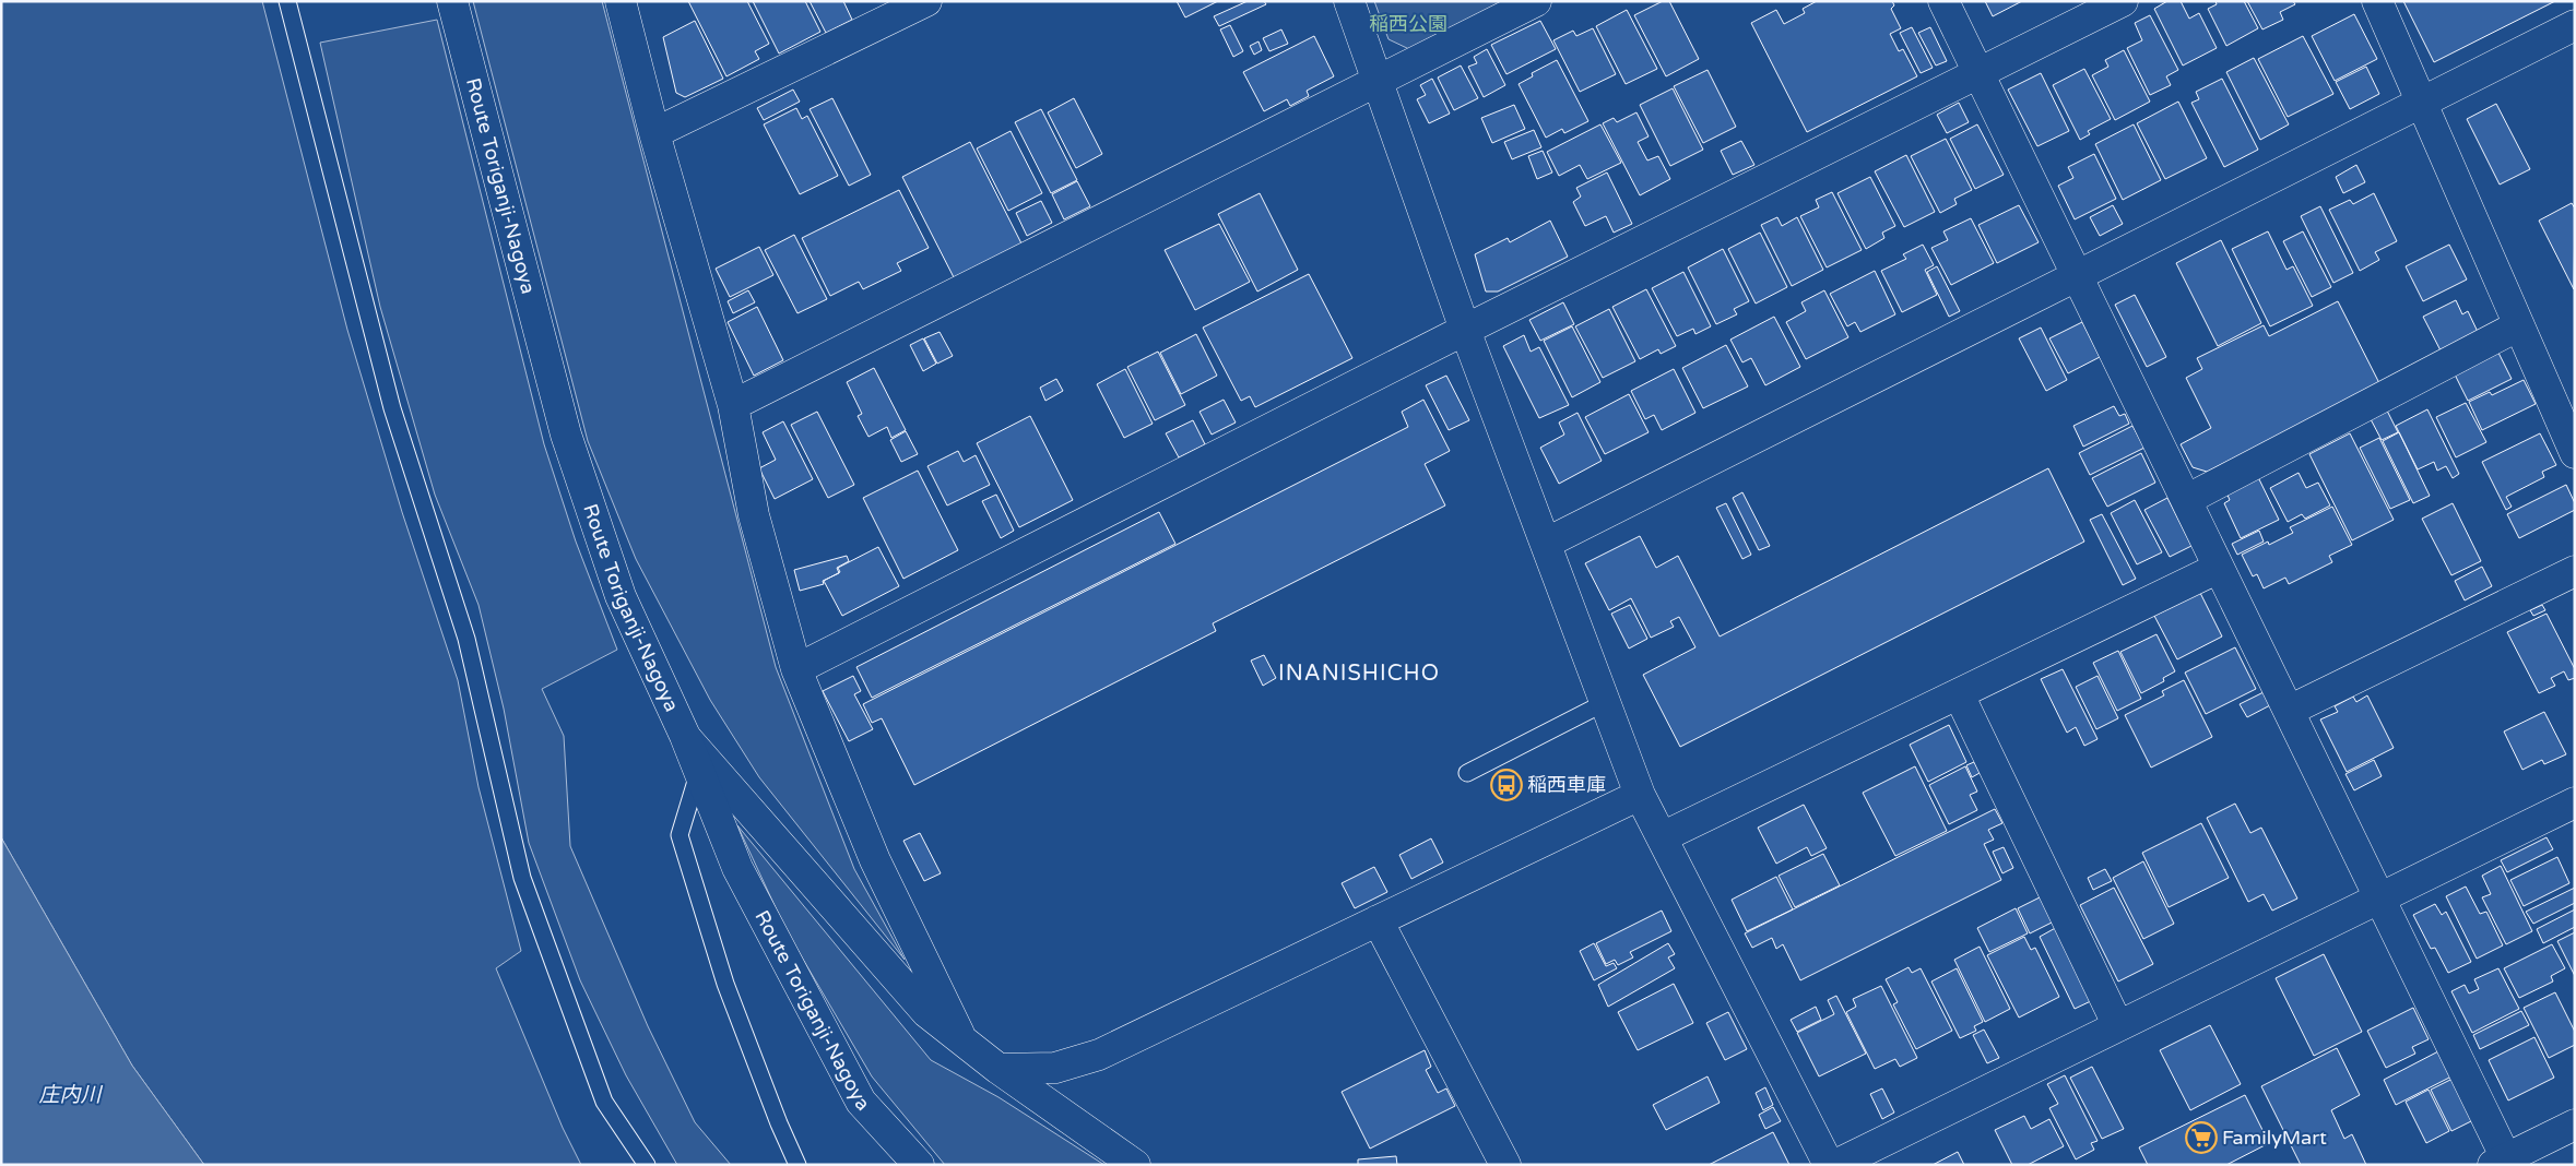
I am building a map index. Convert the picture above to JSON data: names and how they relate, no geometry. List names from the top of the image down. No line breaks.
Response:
{"streets":{"street":["Route Toriganji-Nagoya"]},"districts":["INANISHICHO"],"water":["庄内川"],"parks":["稲西公園"],"places":{"bus stop":["稲西車庫"],"supermarket":["FamilyMart"]}}
